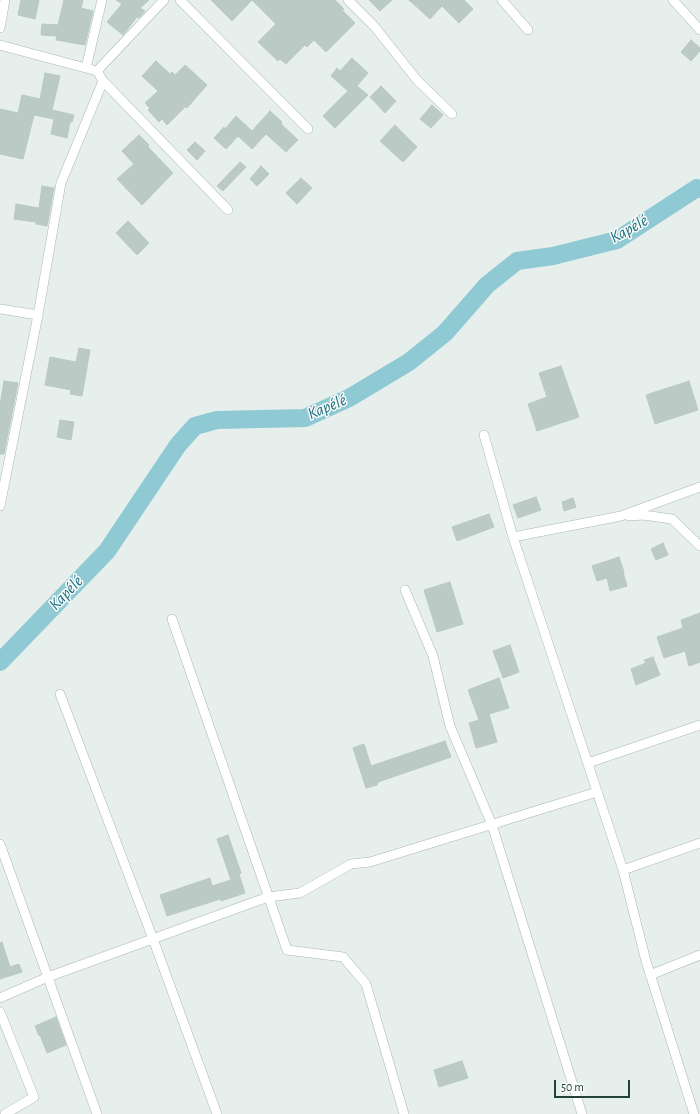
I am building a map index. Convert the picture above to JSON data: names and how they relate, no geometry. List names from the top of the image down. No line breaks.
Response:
{"water":["Kapélé"],"scale_bar":"50 m"}
